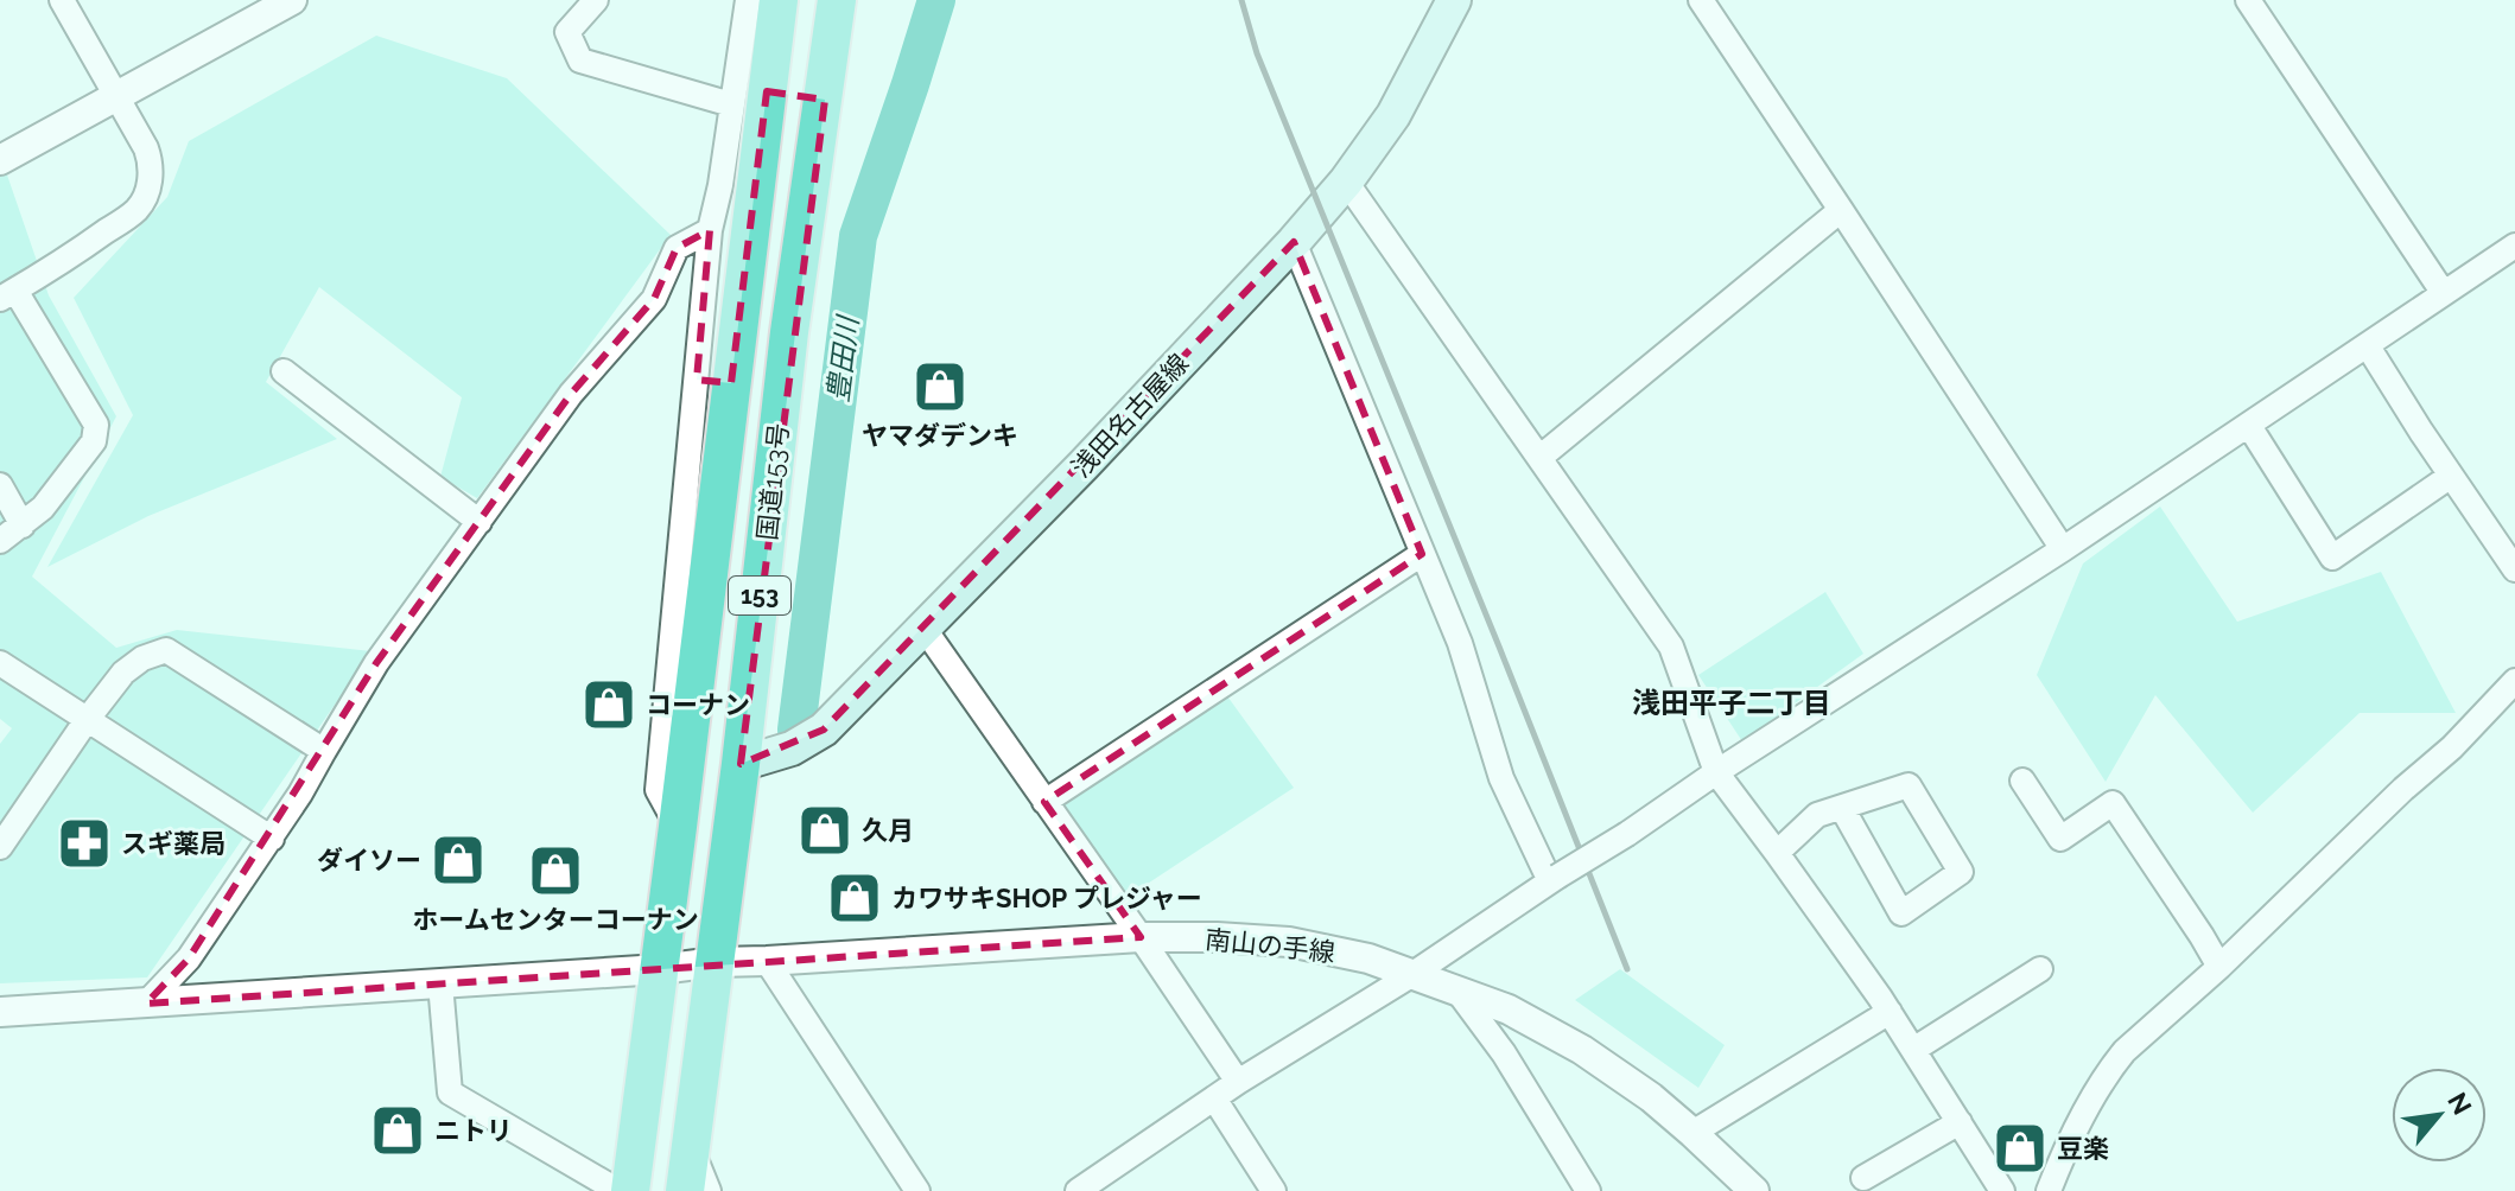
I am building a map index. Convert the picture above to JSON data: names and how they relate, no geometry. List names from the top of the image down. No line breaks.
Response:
{"streets":{"highway":["国道153号","153"],"main road":["浅田名古屋線"],"street":["南山の手線"]},"crossings":[["浅田名古屋線","国道153号"],["国道153号","南山の手線"]],"districts":["浅田平子二丁目"],"water":["豊田川"],"places":{"shop":["ヤマダデンキ","コーナン","久月","ダイソー","ホームセンターコーナン","カワサキSHOP プレジャー","ニトリ","豆楽"],"pharmacy":["スギ薬局"]},"north":"top right"}
